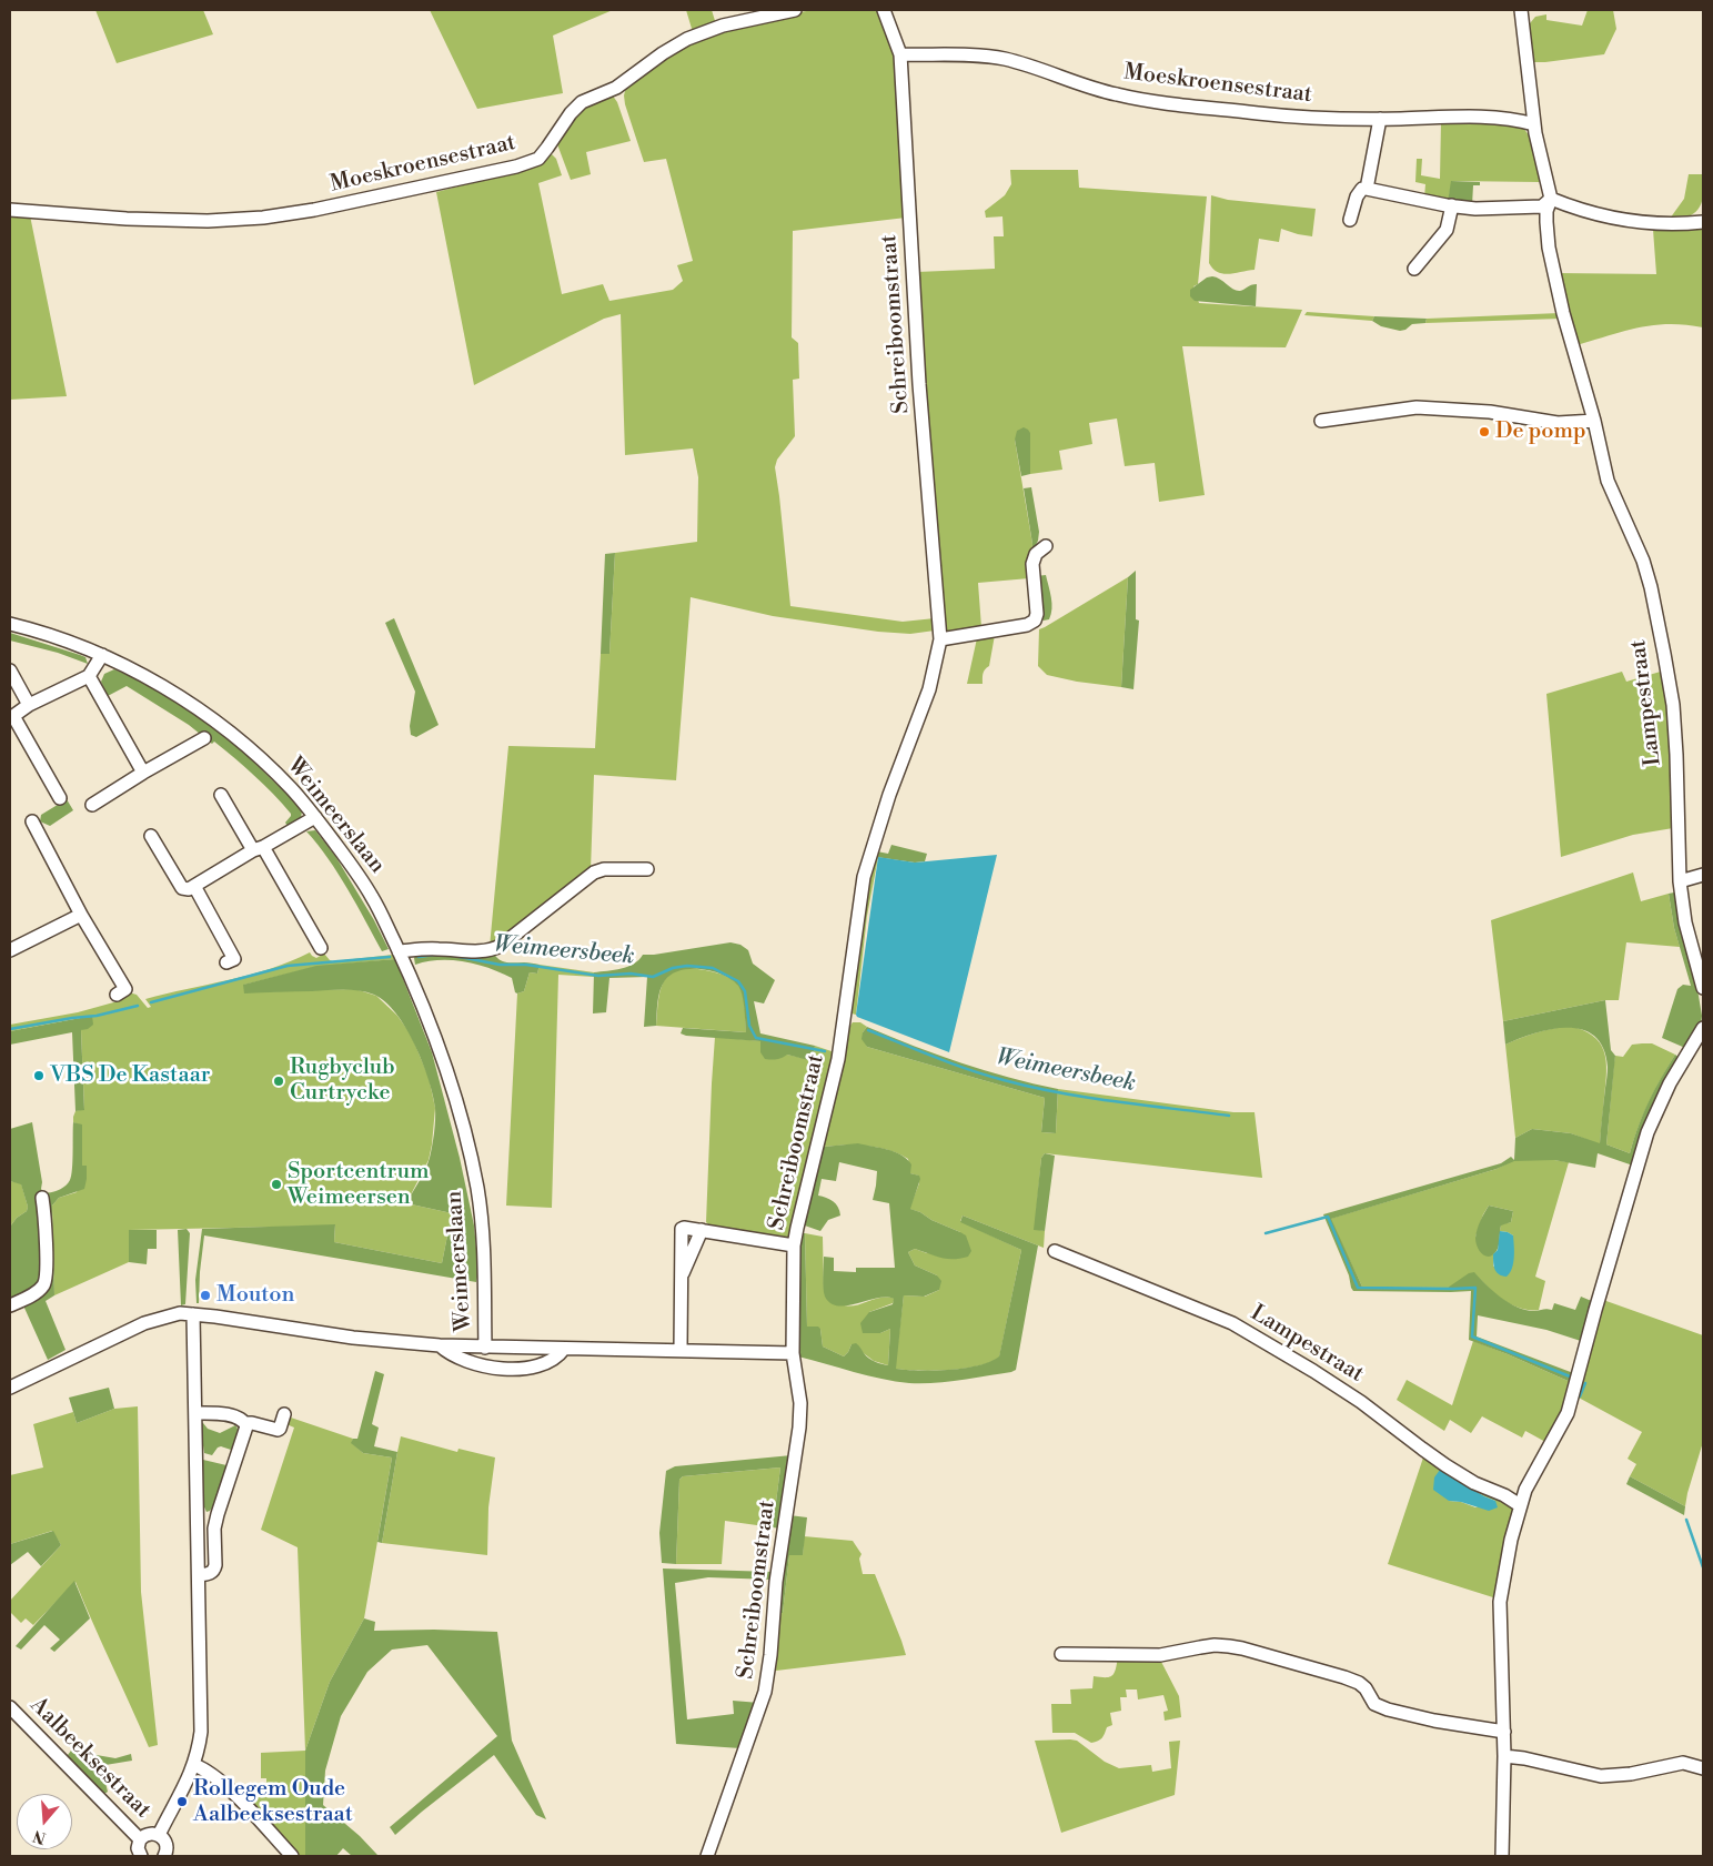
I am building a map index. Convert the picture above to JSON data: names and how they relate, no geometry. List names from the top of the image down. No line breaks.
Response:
{"streets":{"street":["Moeskroensestraat","Schreiboomstraat","Lampestraat","Weimeerslaan","Aalbeeksestraat"]},"crossings":[["Moeskroensestraat","Schreiboomstraat"]],"water":["Weimeersbeek"],"places":["De pomp","VBS De Kastaar","Rugbyclub Curtrycke","Sportcentrum Weimeersen","Mouton","Rollegem Oude Aalbeeksestraat"],"north":"bottom"}
